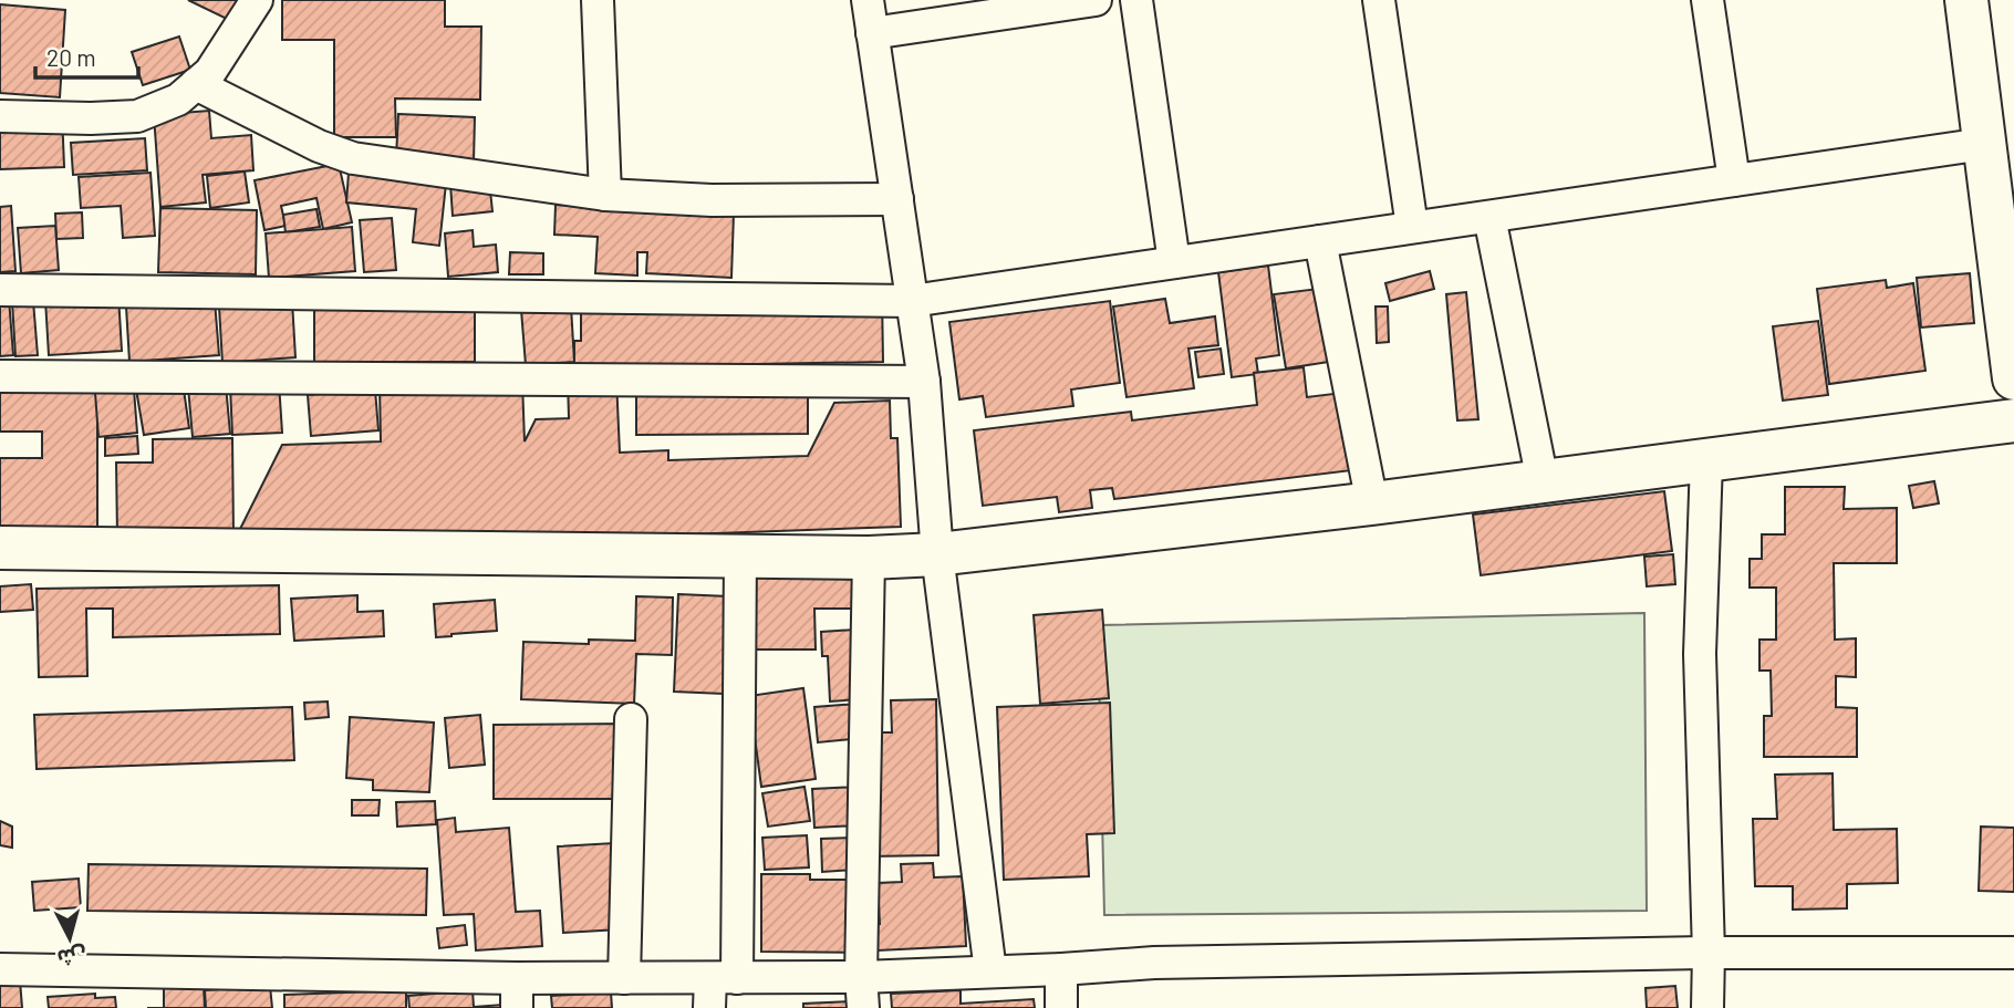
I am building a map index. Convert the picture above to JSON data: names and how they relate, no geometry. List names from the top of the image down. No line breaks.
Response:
{"scale_bar":"20 m","north":"bottom"}
